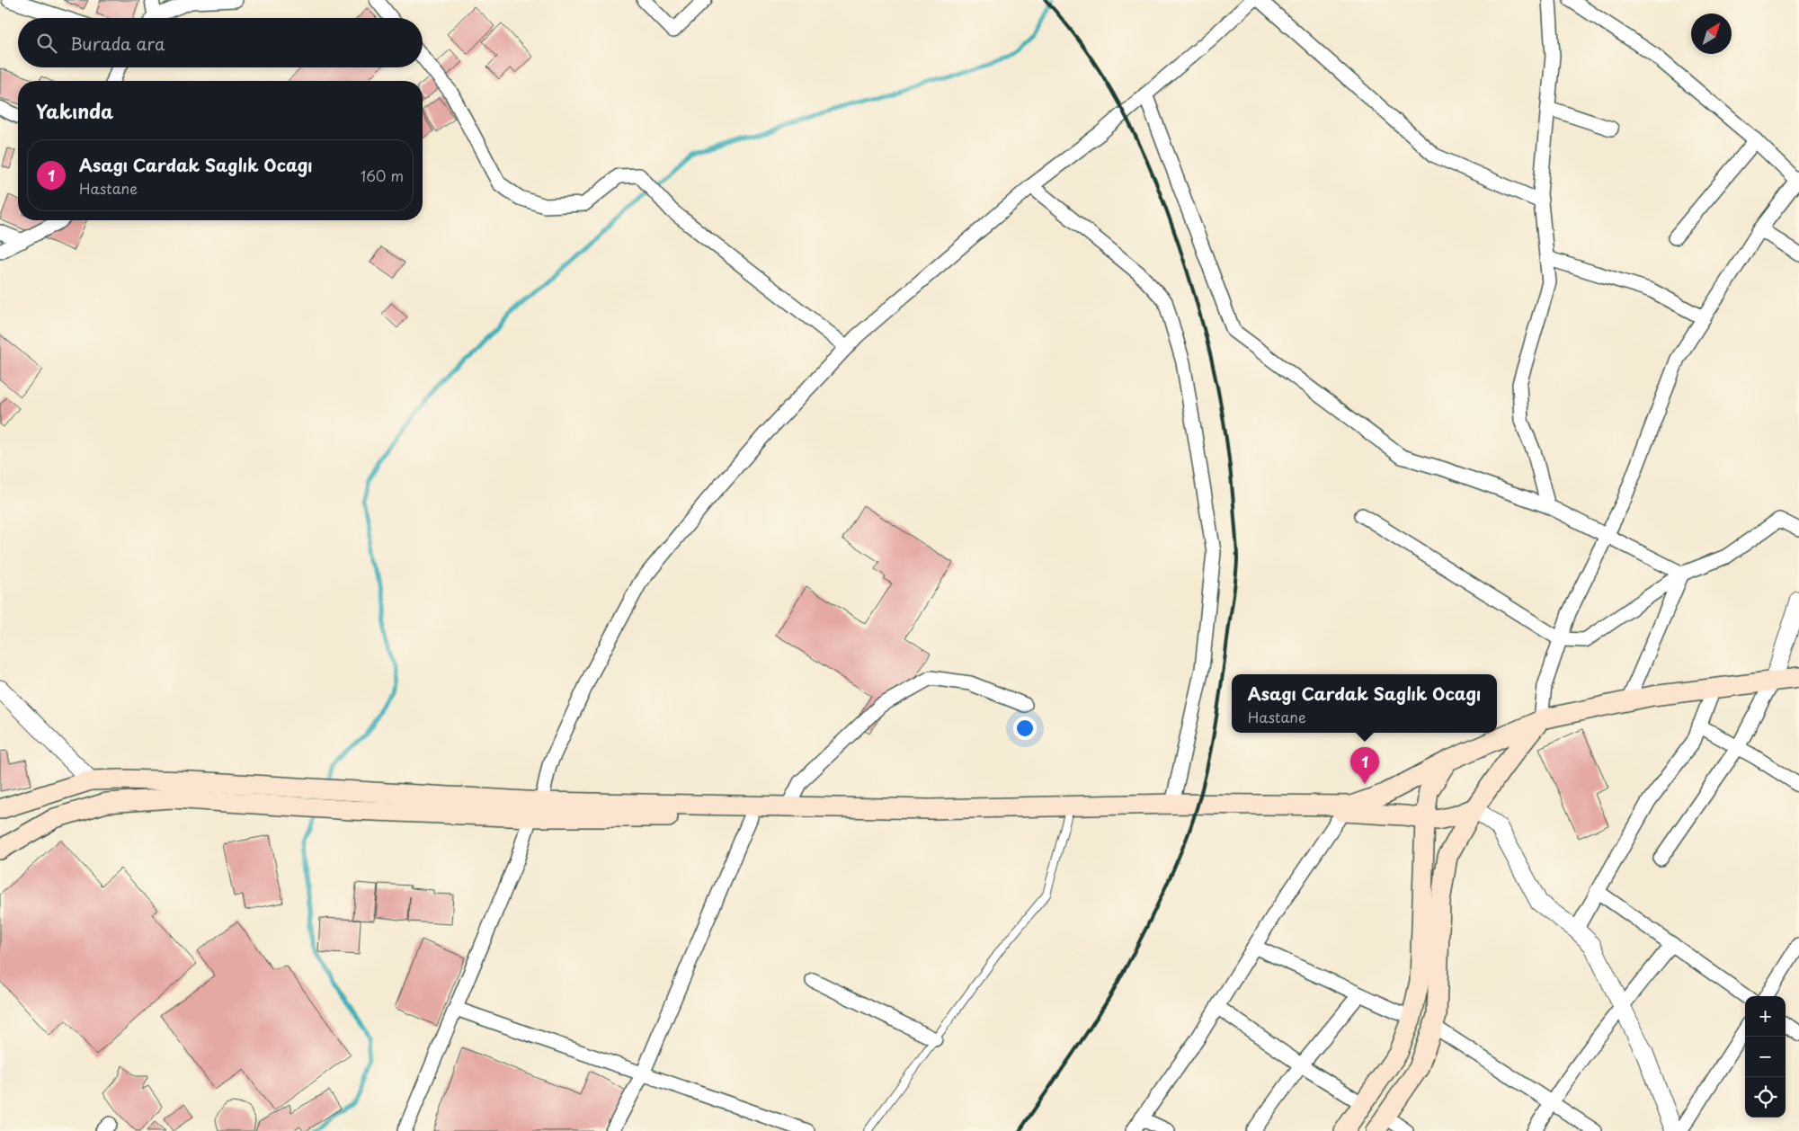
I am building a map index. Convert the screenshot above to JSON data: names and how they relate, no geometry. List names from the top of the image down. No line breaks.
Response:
{"north":"top right","page":{"search":"Burada ara","heading":"Yakında","list":[{"mark":"1","name":"Asagı Cardak Saglık Ocagı","note":"Hastane","value":"160 m"}],"popup":["Asagı Cardak Saglık Ocagı","Hastane"],"pins":"1","map_buttons":["+","−"]}}
